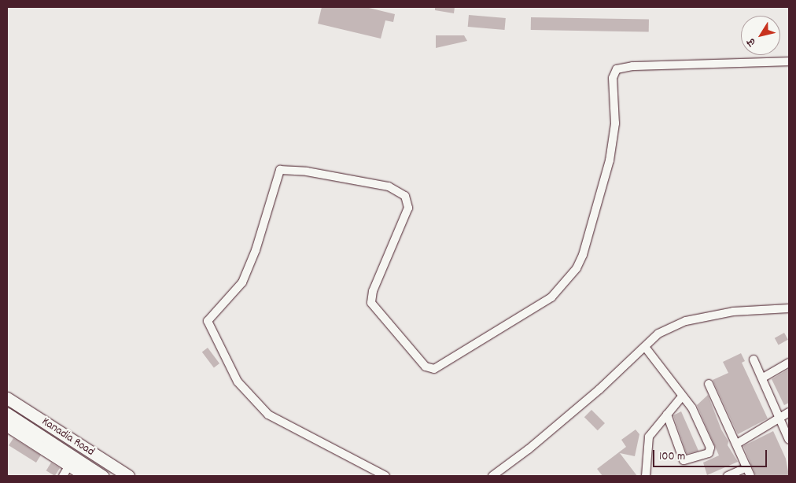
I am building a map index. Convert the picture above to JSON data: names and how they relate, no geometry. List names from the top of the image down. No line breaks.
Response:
{"streets":{"main road":["Kanadia Road"]},"scale_bar":"100 m","north":"bottom left"}
